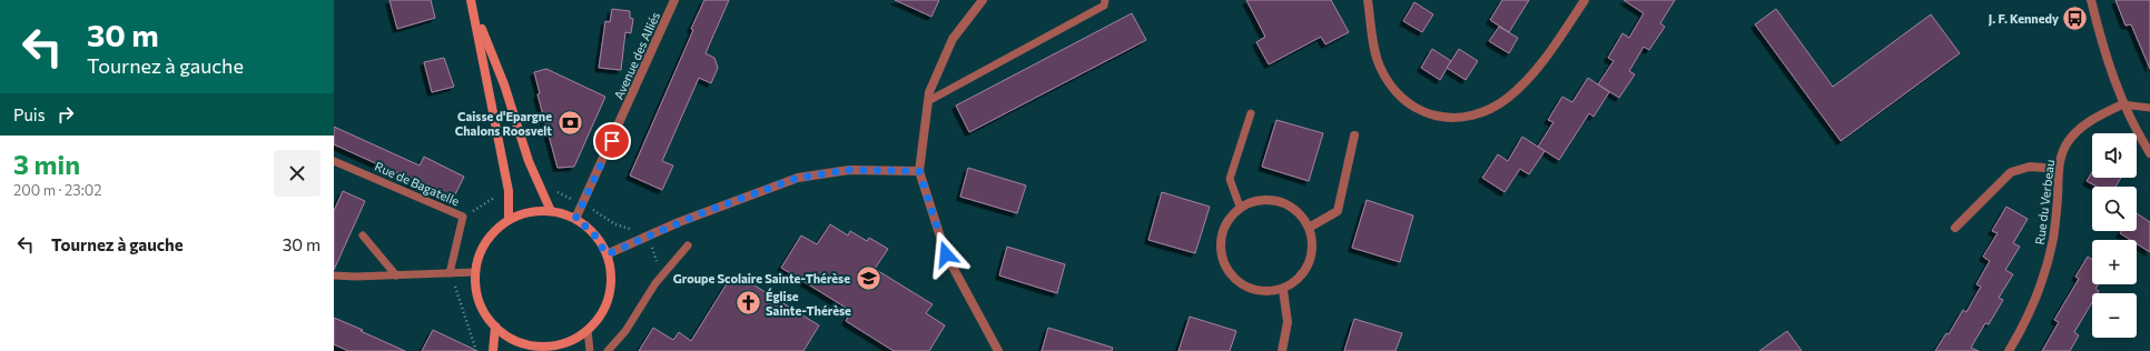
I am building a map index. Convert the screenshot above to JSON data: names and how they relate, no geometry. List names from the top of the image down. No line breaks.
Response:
{"streets":{"street":["Avenue des Alliés","Rue du Verbeau"],"lane":["Rue de Bagatelle"]},"places":{"bus stop":["J. F. Kennedy"],"bank":["Caisse d'Epargne Chalons Roosvelt"],"school or university":["Groupe Scolaire Sainte-Thérèse"],"church":["Église Sainte-Thérèse"]},"page":{"turn":["30 m","Tournez à gauche"],"then":"Puis","map_buttons":["+","−"],"heading":["3 min","200 m · 23:02"],"list":[{"name":"Tournez à gauche","value":"30 m"}]}}
